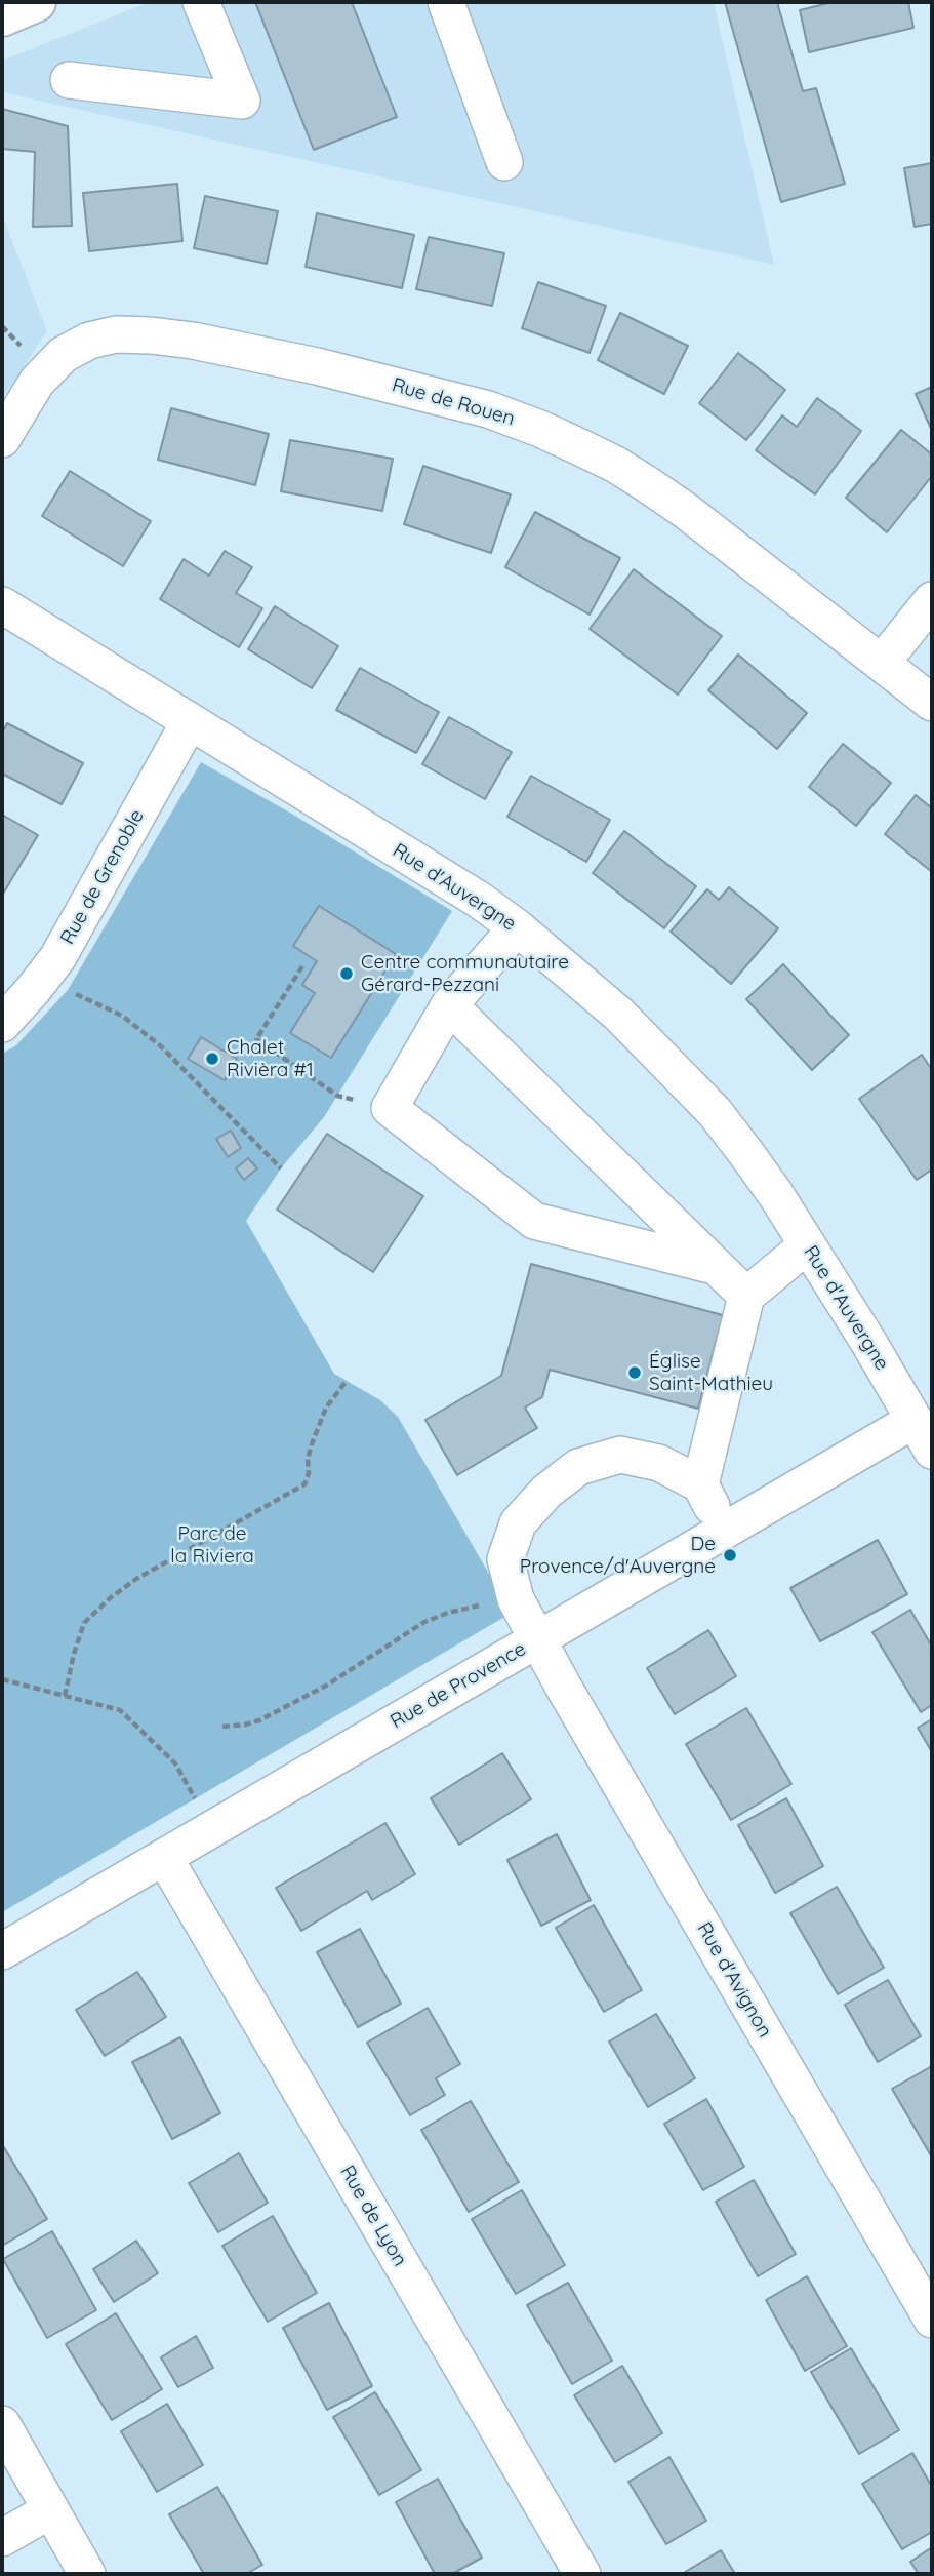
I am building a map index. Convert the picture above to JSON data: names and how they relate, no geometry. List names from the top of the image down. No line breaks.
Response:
{"streets":{"street":["Rue de Rouen","Rue de Grenoble","Rue d'Auvergne","Rue de Provence","Rue d'Avignon","Rue de Lyon"]},"crossings":[["Rue de Grenoble","Rue d'Auvergne"],["Rue d'Auvergne","Rue de Provence"],["Rue de Provence","Rue d'Avignon"],["Rue de Provence","Rue de Lyon"]],"parks":["Parc de la Riviera"],"places":["Centre communautaire Gérard-Pezzani","Chalet Rivièra #1","Église Saint-Mathieu","De Provence/d'Auvergne"]}
